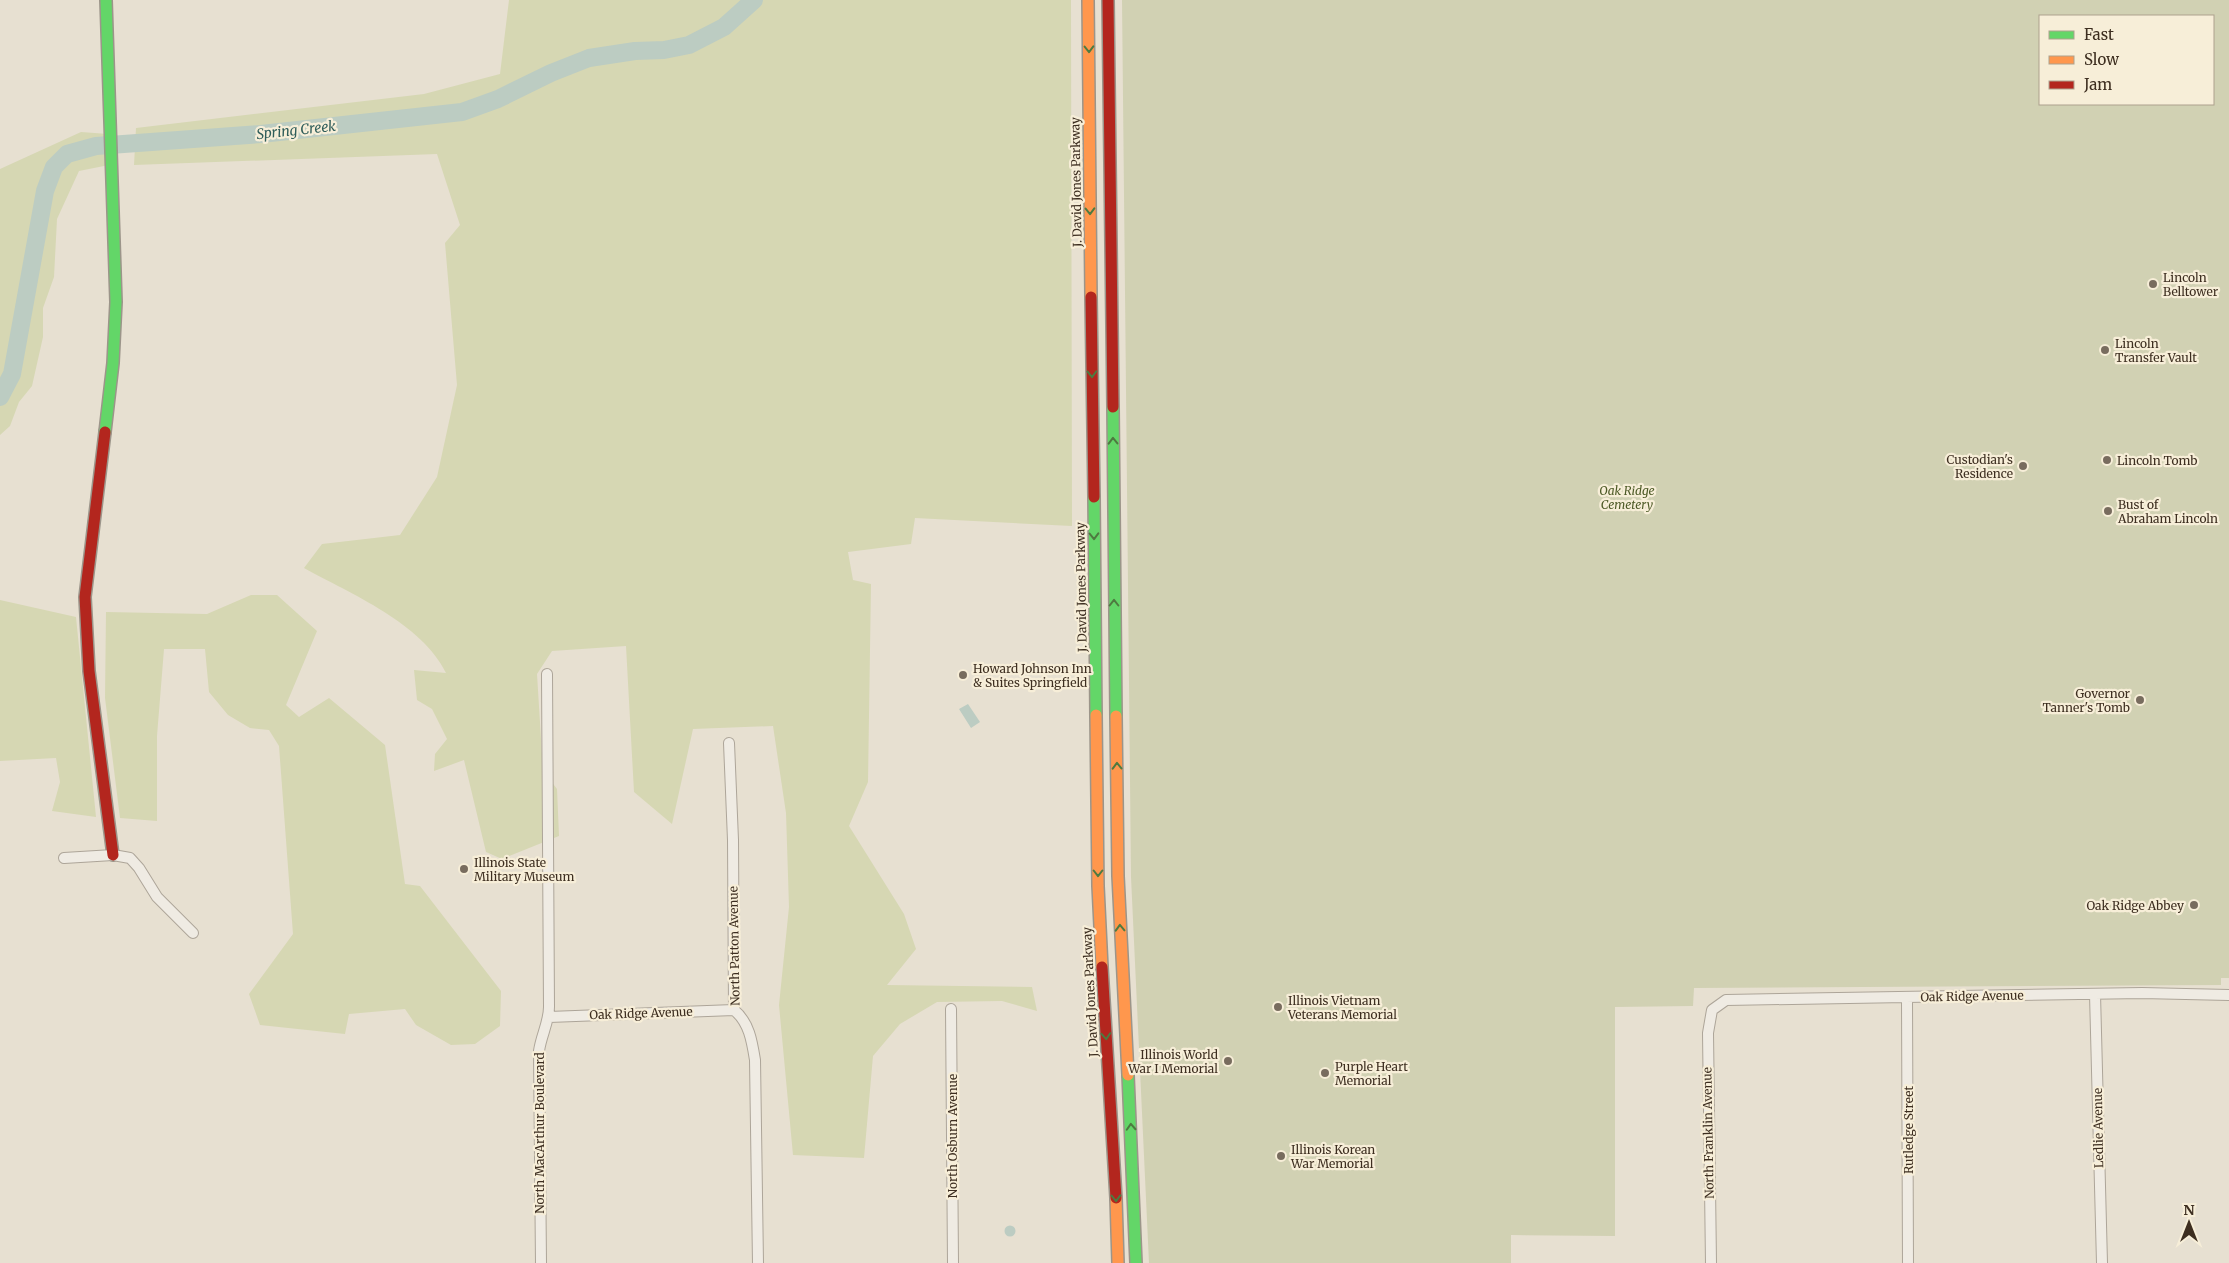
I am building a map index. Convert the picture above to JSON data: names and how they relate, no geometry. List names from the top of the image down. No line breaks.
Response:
{"streets":{"main road":["J. David Jones Parkway"],"street":["North Patton Avenue","Oak Ridge Avenue","Ledlie Avenue","Rutledge Street","North MacArthur Boulevard","North Franklin Avenue","North Osburn Avenue"]},"crossings":[["North Patton Avenue","Oak Ridge Avenue"],["Oak Ridge Avenue","Ledlie Avenue"],["Oak Ridge Avenue","Rutledge Street"],["Oak Ridge Avenue","North MacArthur Boulevard"],["Oak Ridge Avenue","North Franklin Avenue"]],"water":["Spring Creek"],"parks":["Oak Ridge Cemetery"],"places":["Lincoln Belltower","Lincoln Transfer Vault","Lincoln Tomb","Custodian's Residence","Bust of Abraham Lincoln","Howard Johnson Inn & Suites Springfield","Governor Tanner's Tomb","Illinois State Military Museum","Oak Ridge Abbey","Illinois Vietnam Veterans Memorial","Illinois World War I Memorial","Purple Heart Memorial","Illinois Korean War Memorial"],"legend":["Fast","Slow","Jam"],"north":"top"}
